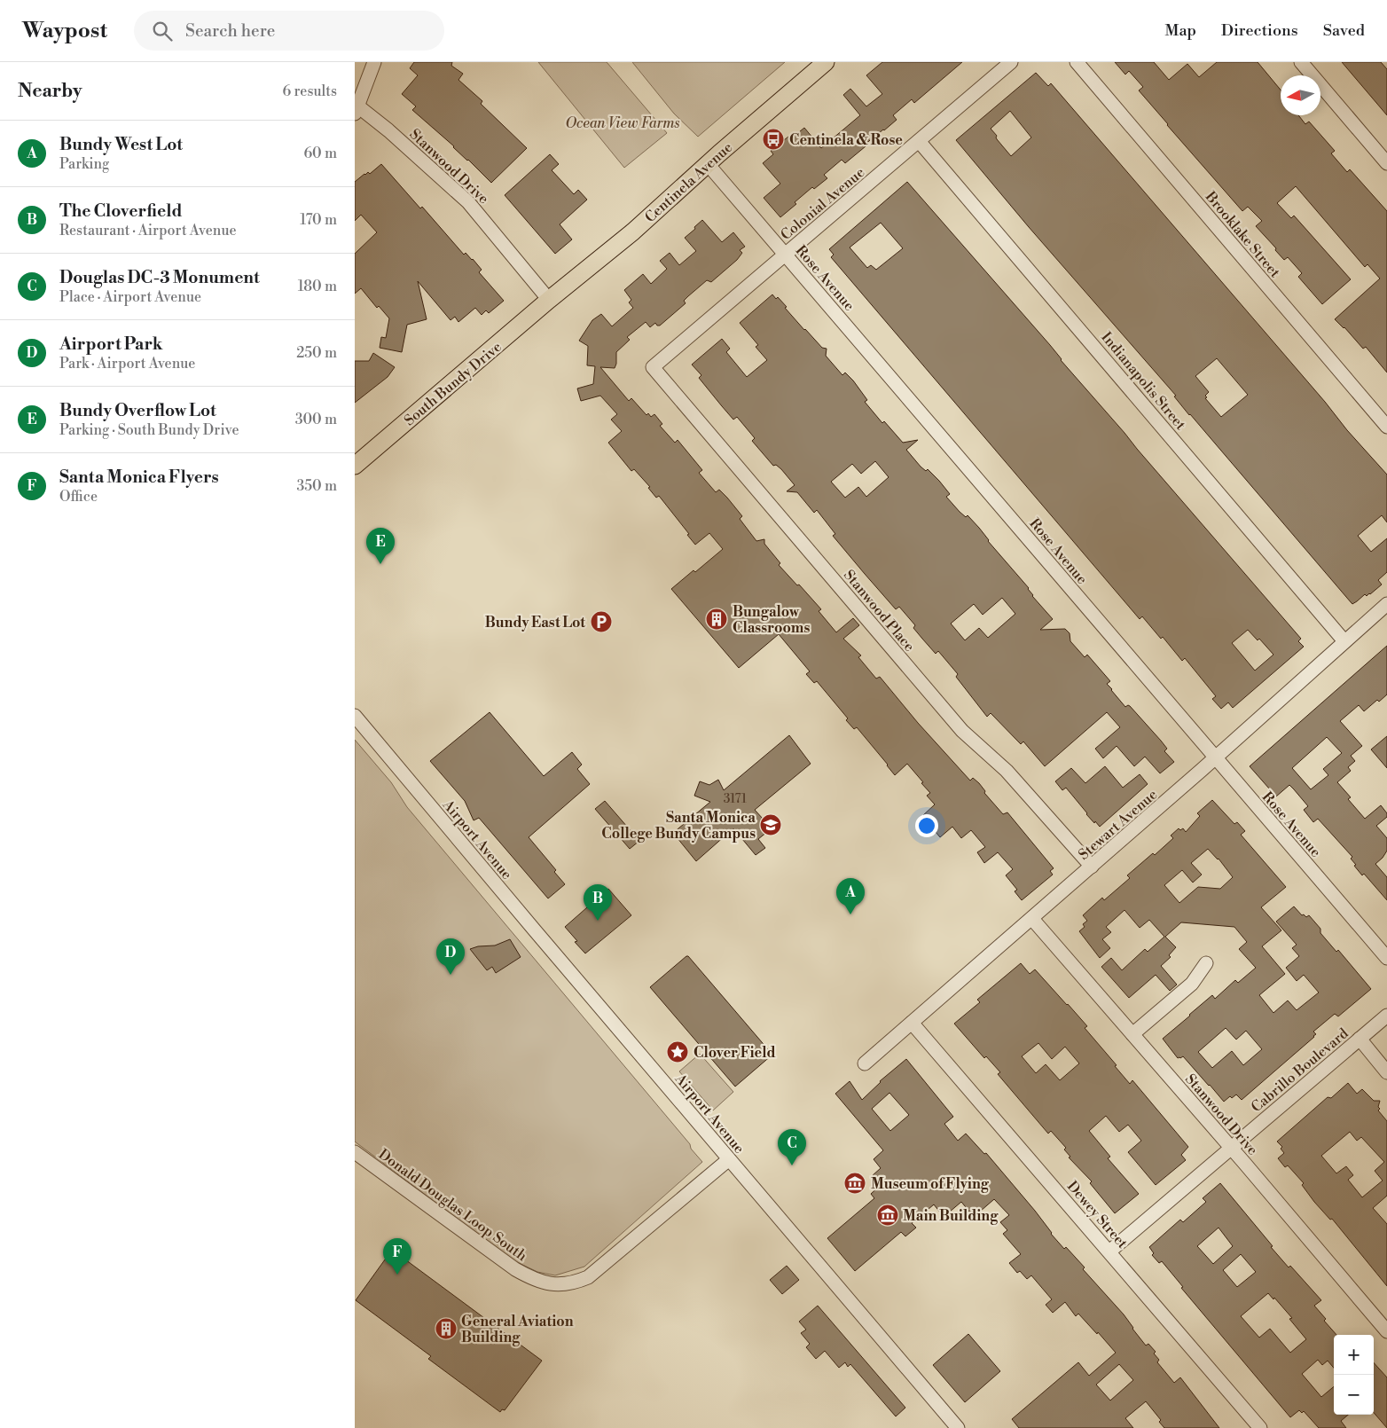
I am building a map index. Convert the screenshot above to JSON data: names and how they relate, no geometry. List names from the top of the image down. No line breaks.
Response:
{"streets":{"main road":["Centinela Avenue","South Bundy Drive"],"street":["Stanwood Drive","Colonial Avenue","Brooklake Street","Rose Avenue","Indianapolis Street","Stanwood Place","Stewart Avenue","Airport Avenue","Cabrillo Boulevard","Donald Douglas Loop South","Dewey Street"]},"crossings":[["Stanwood Drive","Centinela Avenue"],["Stanwood Drive","South Bundy Drive"],["Stanwood Drive","Stewart Avenue"],["Stanwood Drive","Cabrillo Boulevard"],["Centinela Avenue","Rose Avenue"],["Centinela Avenue","South Bundy Drive"],["Colonial Avenue","Rose Avenue"],["Colonial Avenue","Indianapolis Street"],["Colonial Avenue","Stanwood Place"],["Rose Avenue","Stewart Avenue"],["Indianapolis Street","Stewart Avenue"],["Stanwood Place","Stewart Avenue"],["Stewart Avenue","Dewey Street"],["Airport Avenue","Donald Douglas Loop South"],["Cabrillo Boulevard","Dewey Street"]],"parks":["Ocean View Farms"],"places":{"bus stop":["Centinela & Rose"],"building":["Bungalow Classrooms","General Aviation Building"],"parking":["Bundy East Lot"],"school or university":["Santa Monica College Bundy Campus"],"place":["Clover Field"],"museum":["Museum of Flying","Main Building"]},"house_numbers":["3171"],"north":"left","page":{"header":"Waypost","search":"Search here","nav":["Map","Directions","Saved"],"heading":["Nearby","6 results"],"list":[{"mark":"A","name":"Bundy West Lot","note":"Parking","value":"60 m"},{"mark":"B","name":"The Cloverfield","note":"Restaurant · Airport Avenue","value":"170 m"},{"mark":"C","name":"Douglas DC-3 Monument","note":"Place · Airport Avenue","value":"180 m"},{"mark":"D","name":"Airport Park","note":"Park · Airport Avenue","value":"250 m"},{"mark":"E","name":"Bundy Overflow Lot","note":"Parking · South Bundy Drive","value":"300 m"},{"mark":"F","name":"Santa Monica Flyers","note":"Office","value":"350 m"}],"pins":["E","A","B","D","C","F"],"map_buttons":["+","−"]}}
